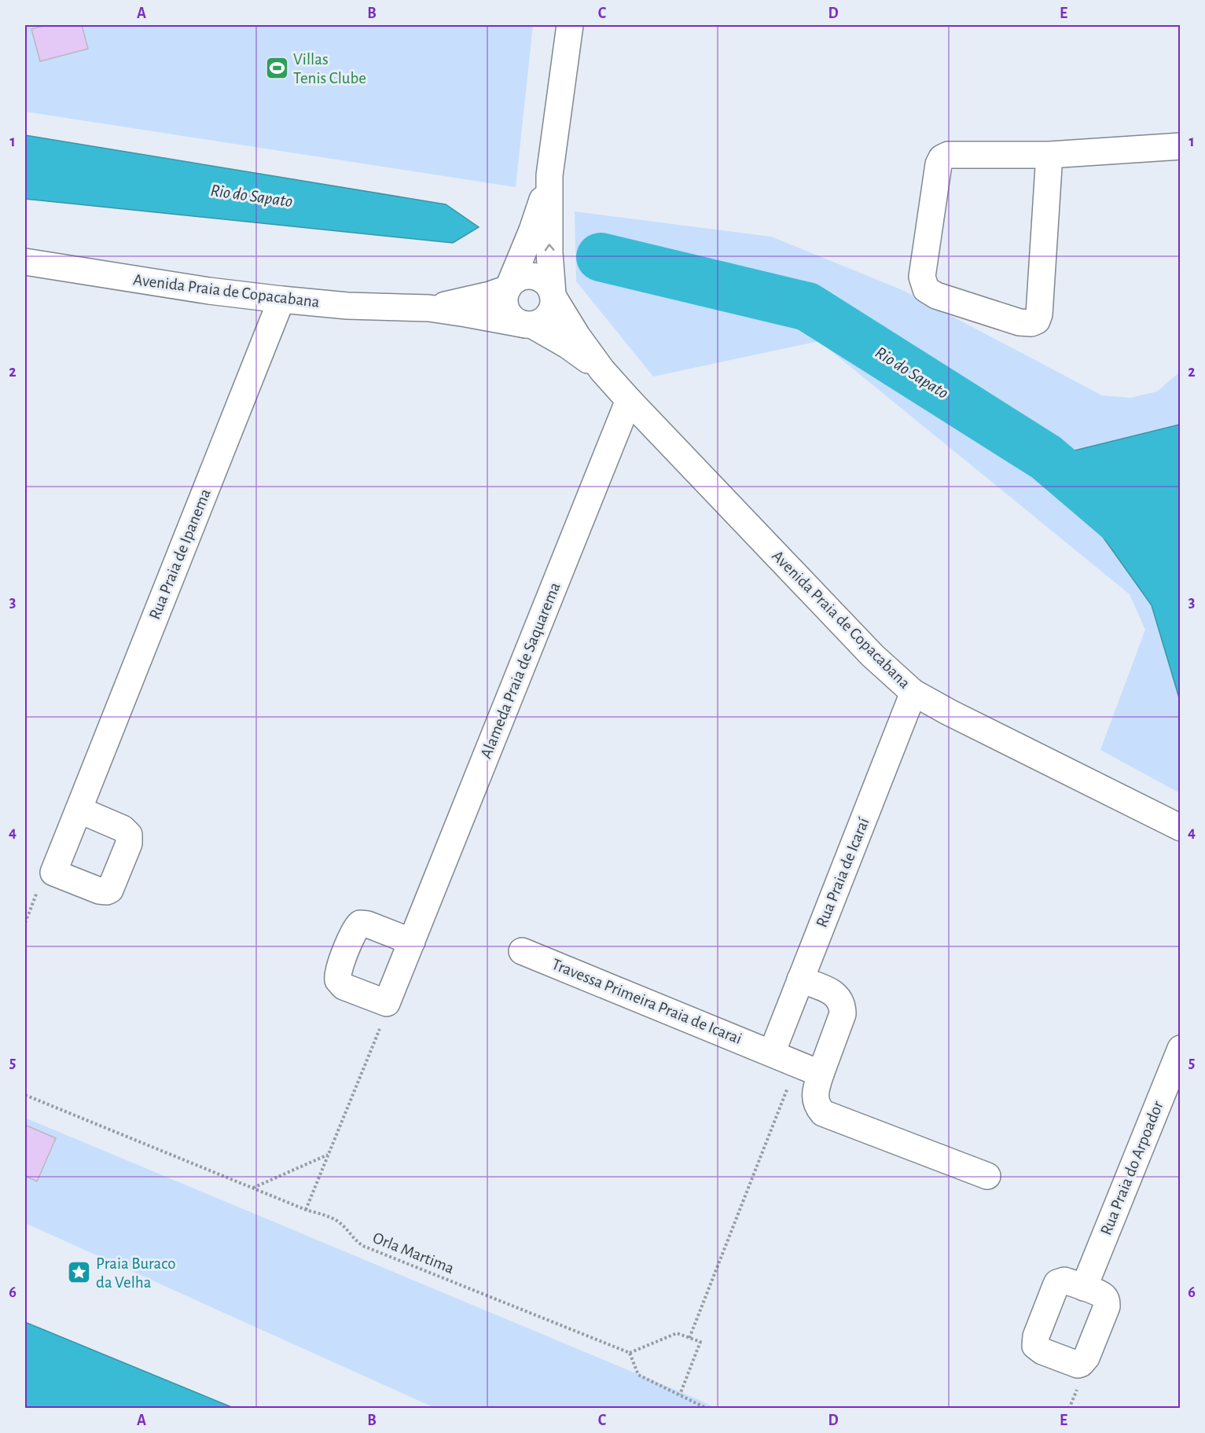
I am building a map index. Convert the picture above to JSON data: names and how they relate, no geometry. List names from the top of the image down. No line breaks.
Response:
{"streets":{"street":["Avenida Praia de Copacabana","Rua Praia de Ipanema","Alameda Praia de Saquarema","Rua Praia de Icaraí","Travessa Primeira Praia de Icarai","Rua Praia do Arpoador"],"path":["Orla Martima"]},"crossings":[["Avenida Praia de Copacabana","Rua Praia de Ipanema"],["Avenida Praia de Copacabana","Alameda Praia de Saquarema"],["Avenida Praia de Copacabana","Rua Praia de Icaraí"],["Rua Praia de Icaraí","Travessa Primeira Praia de Icarai"]],"water":["Rio do Sapato"],"places":{"sports":["Villas Tenis Clube"],"place":["Praia Buraco da Velha"]},"grid":{"columns":["A","B","C","D","E"],"rows":["1","2","3","4","5","6"]}}
